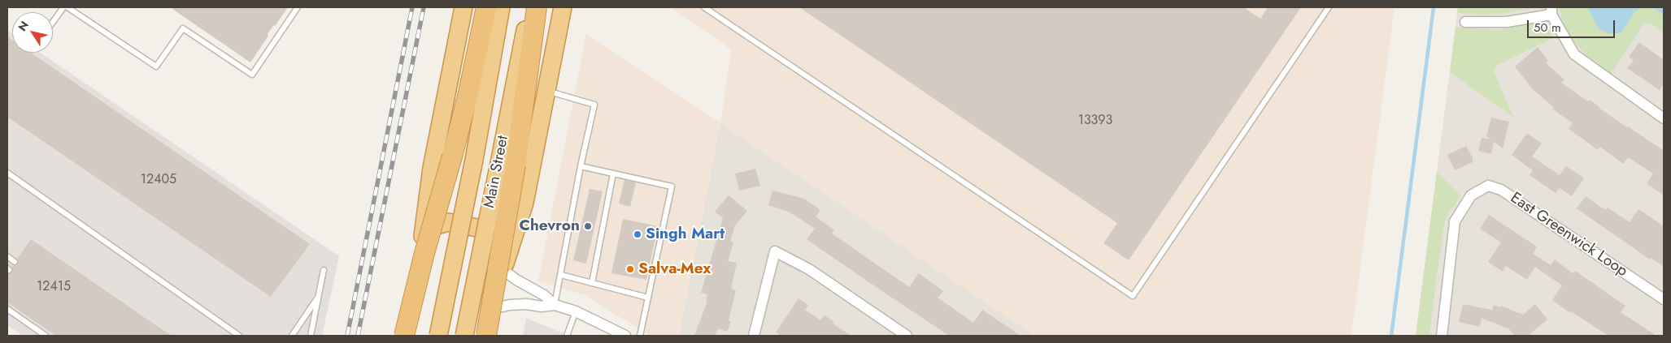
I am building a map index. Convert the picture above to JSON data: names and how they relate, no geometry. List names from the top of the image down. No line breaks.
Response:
{"streets":{"highway":["Main Street"],"street":["East Greenwick Loop"]},"places":["Chevron","Singh Mart","Salva-Mex"],"house_numbers":["13393","12405","12415"],"scale_bar":"50 m","north":"top left"}
